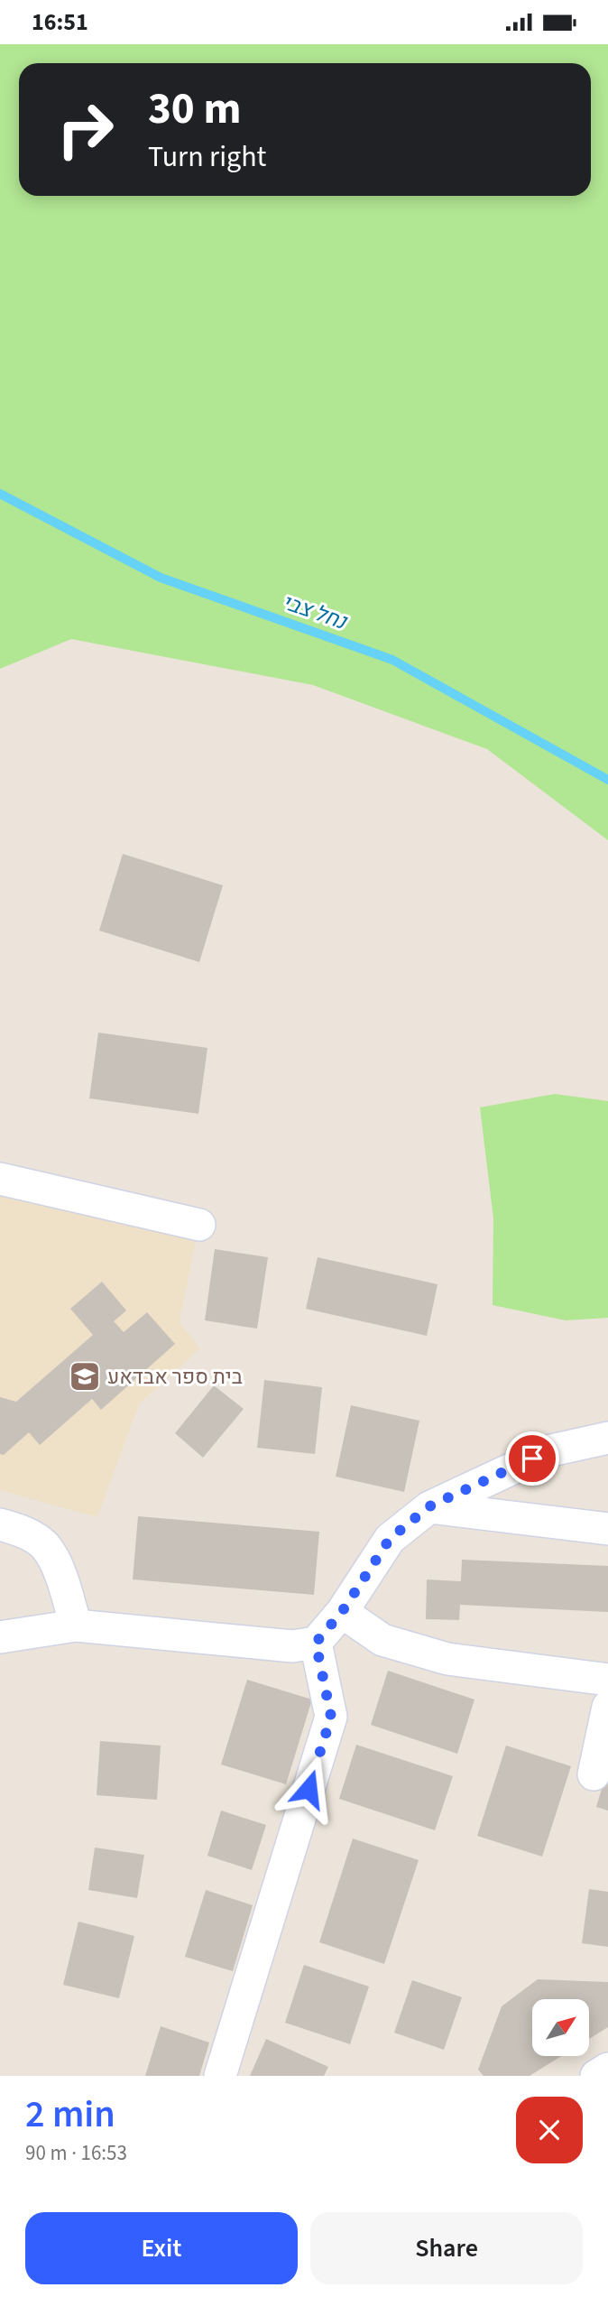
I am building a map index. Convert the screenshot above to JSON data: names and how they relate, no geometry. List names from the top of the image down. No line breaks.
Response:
{"water":["נחל צבי"],"places":{"school or university":["בית ספר אבדאע"]},"north":"top right","page":{"status":"16:51","turn":["30 m","Turn right"],"heading":["2 min","90 m · 16:53"],"buttons":["Exit","Share"]}}
